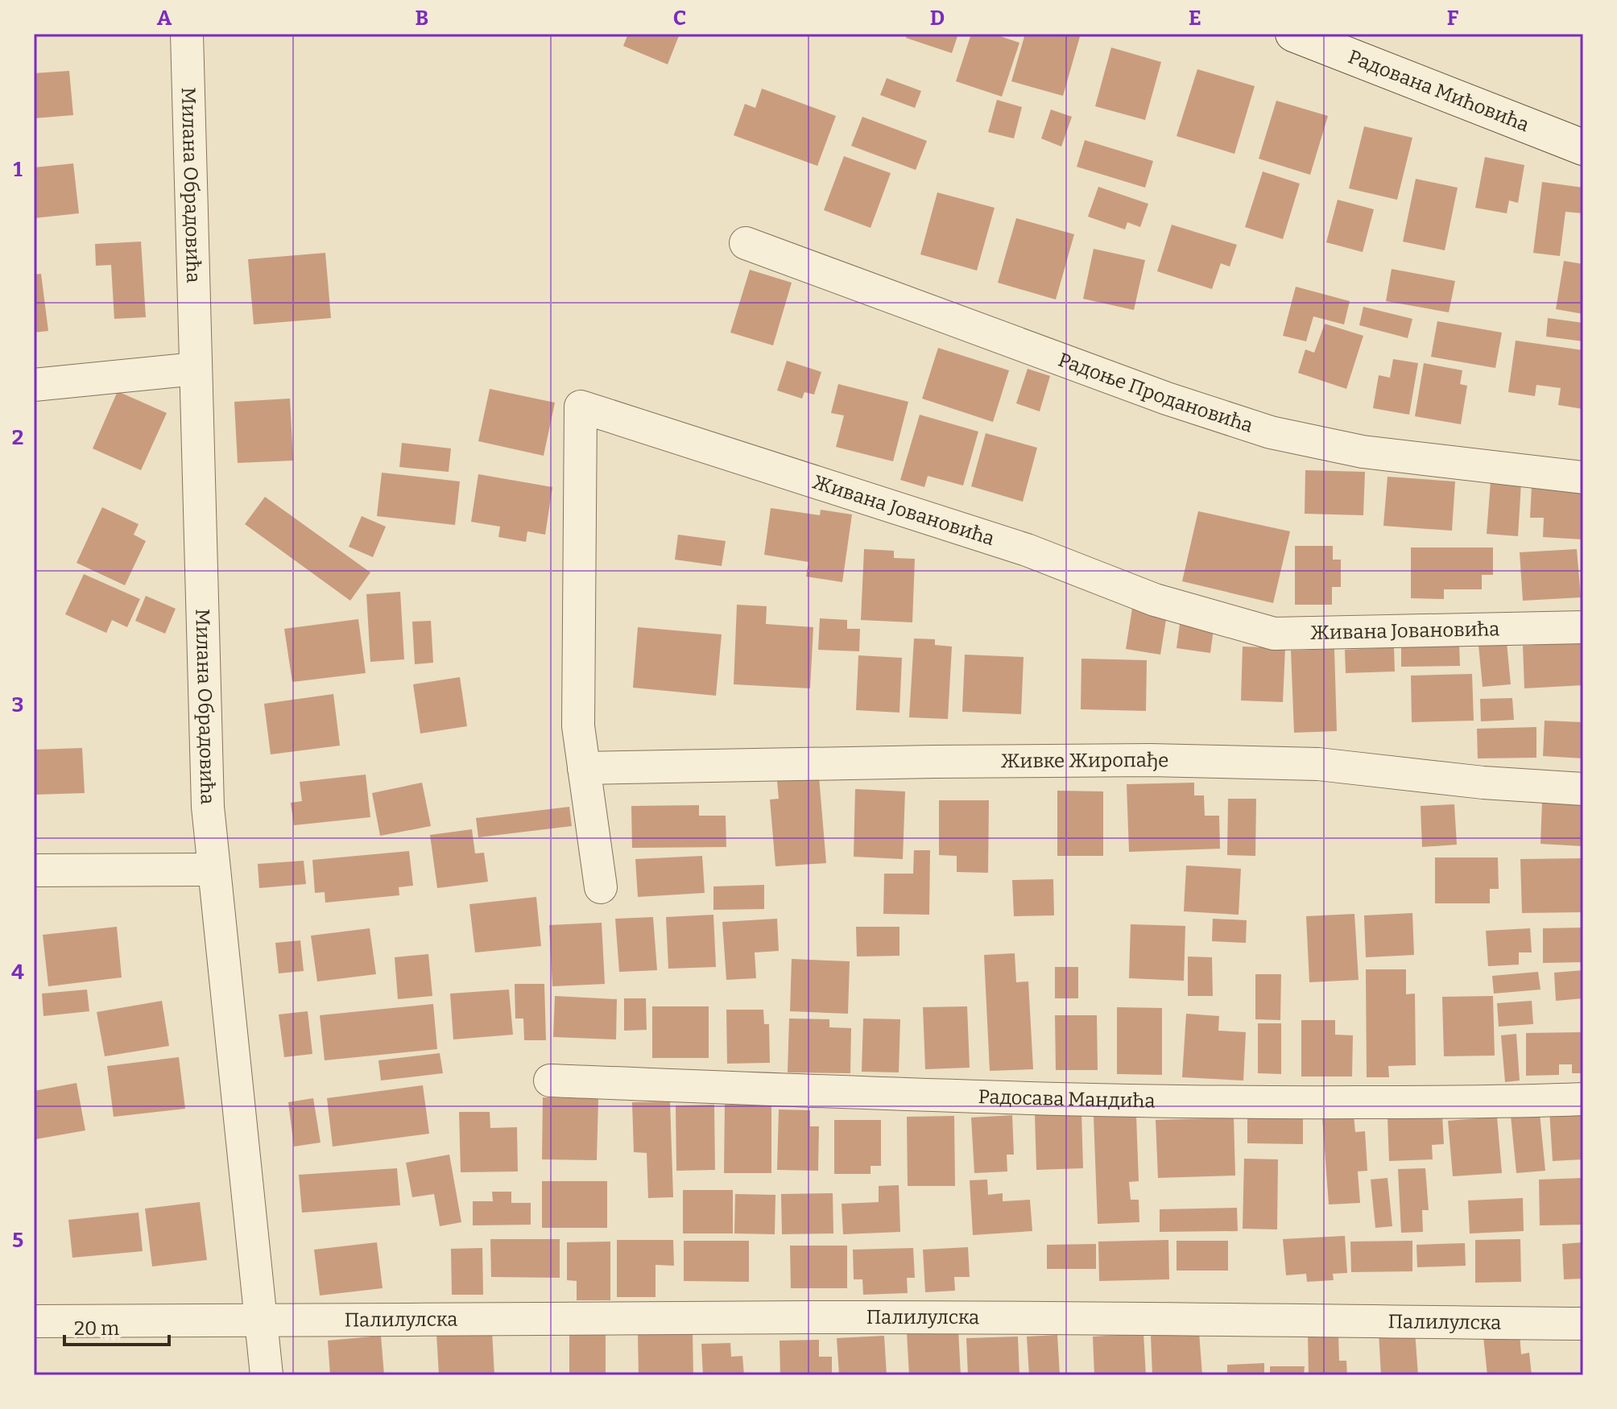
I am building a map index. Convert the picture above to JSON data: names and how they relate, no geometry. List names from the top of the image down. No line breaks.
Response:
{"streets":{"street":["Радована Мићовића","Милана Обрадовића","Радоње Продановића","Живана Јовановића","Живке Жиропађе","Радосава Мандића","Палилулска"]},"crossings":[["Милана Обрадовића","Палилулска"],["Живана Јовановића","Живке Жиропађе"]],"scale_bar":"20 m","grid":{"columns":["A","B","C","D","E","F"],"rows":["1","2","3","4","5"]}}
